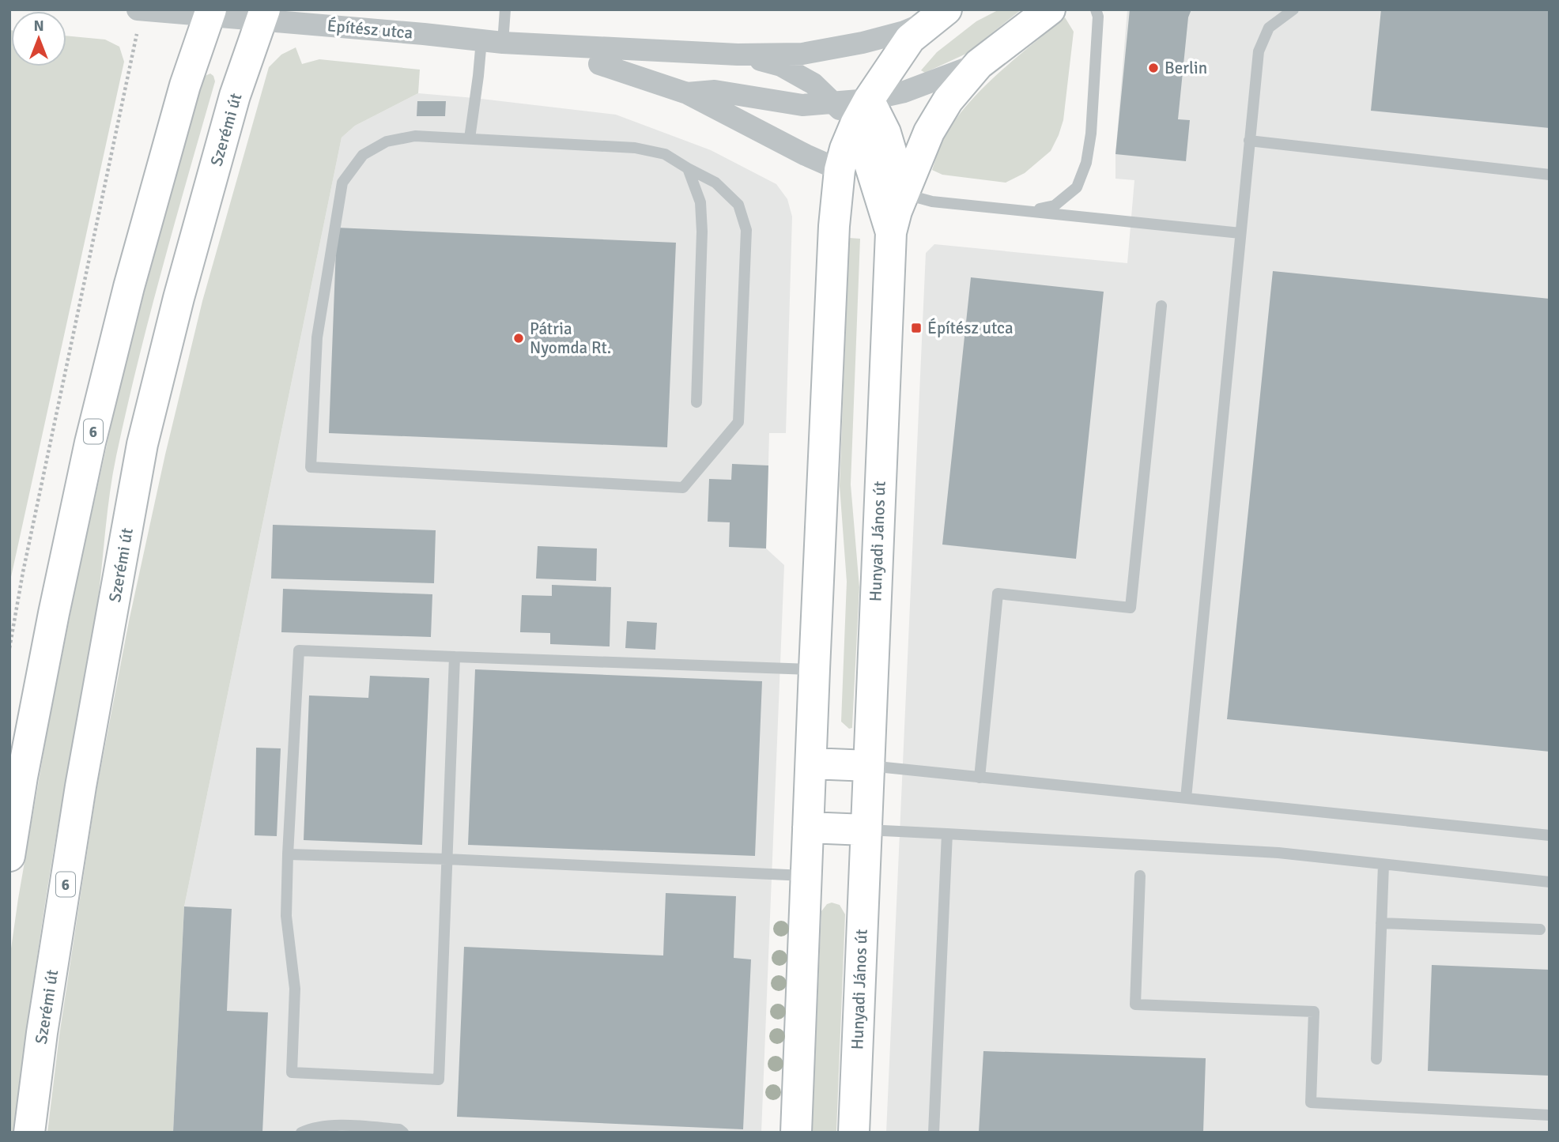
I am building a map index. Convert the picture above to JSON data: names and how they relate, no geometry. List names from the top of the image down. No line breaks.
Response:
{"streets":{"main road":["Szerémi út","6","Hunyadi János út"],"street":["Építész utca"]},"crossings":[["Építész utca","Szerémi út"],["Építész utca","6"],["Építész utca","Hunyadi János út"]],"places":{"other":["Berlin","Pátria Nyomda Rt."],"transit":["Építész utca"]},"north":"top"}
